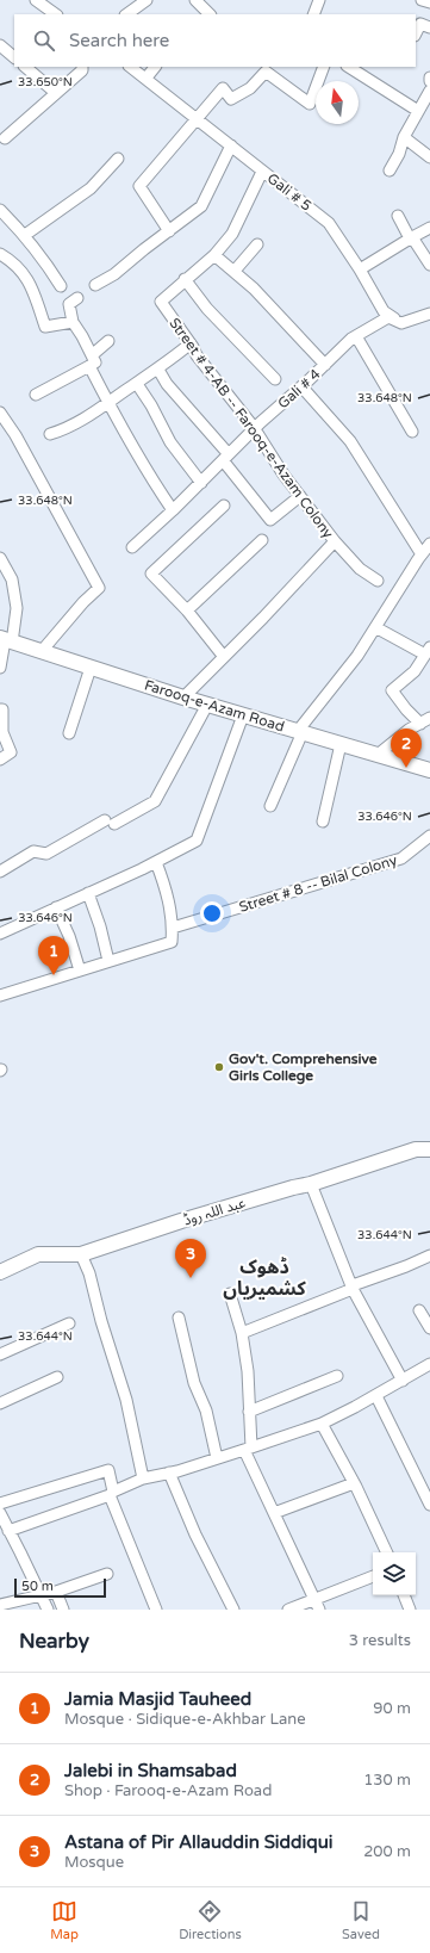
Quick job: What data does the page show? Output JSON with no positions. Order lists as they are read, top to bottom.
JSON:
{
  "streets": {
    "street": [
      "Gali # 5",
      "Gali # 4",
      "Street # 4-AB -- Farooq-e-Azam Colony",
      "Farooq-e-Azam Road",
      "Street # 8 -- Bilal Colony",
      "عبد اللہ روڈ"
    ]
  },
  "crossings": [
    ["Gali # 5", "Gali # 4"],
    ["Gali # 4", "Street # 4-AB -- Farooq-e-Azam Colony"],
    ["Street # 4-AB -- Farooq-e-Azam Colony", "Farooq-e-Azam Road"]
  ],
  "districts": ["ڈھوک کشمیریاں"],
  "places": ["Gov't. Comprehensive Girls College"],
  "scale_bar": "50 m",
  "north": "top",
  "page": {
    "search": "Search here",
    "pins": ["2", "1", "3"],
    "scale": "50 m",
    "heading": ["Nearby", "3 results"],
    "list": [
      {
        "mark": "1",
        "name": "Jamia Masjid Tauheed",
        "note": "Mosque · Sidique-e-Akhbar Lane",
        "value": "90 m"
      },
      {
        "mark": "2",
        "name": "Jalebi in Shamsabad",
        "note": "Shop · Farooq-e-Azam Road",
        "value": "130 m"
      },
      {
        "mark": "3",
        "name": "Astana of Pir Allauddin Siddiqui",
        "note": "Mosque",
        "value": "200 m"
      }
    ],
    "nav": ["Map", "Directions", "Saved"]
  },
  "coordinates": [
    "33.650°N",
    "33.648°N",
    "33.646°N",
    "33.644°N"
  ]
}
